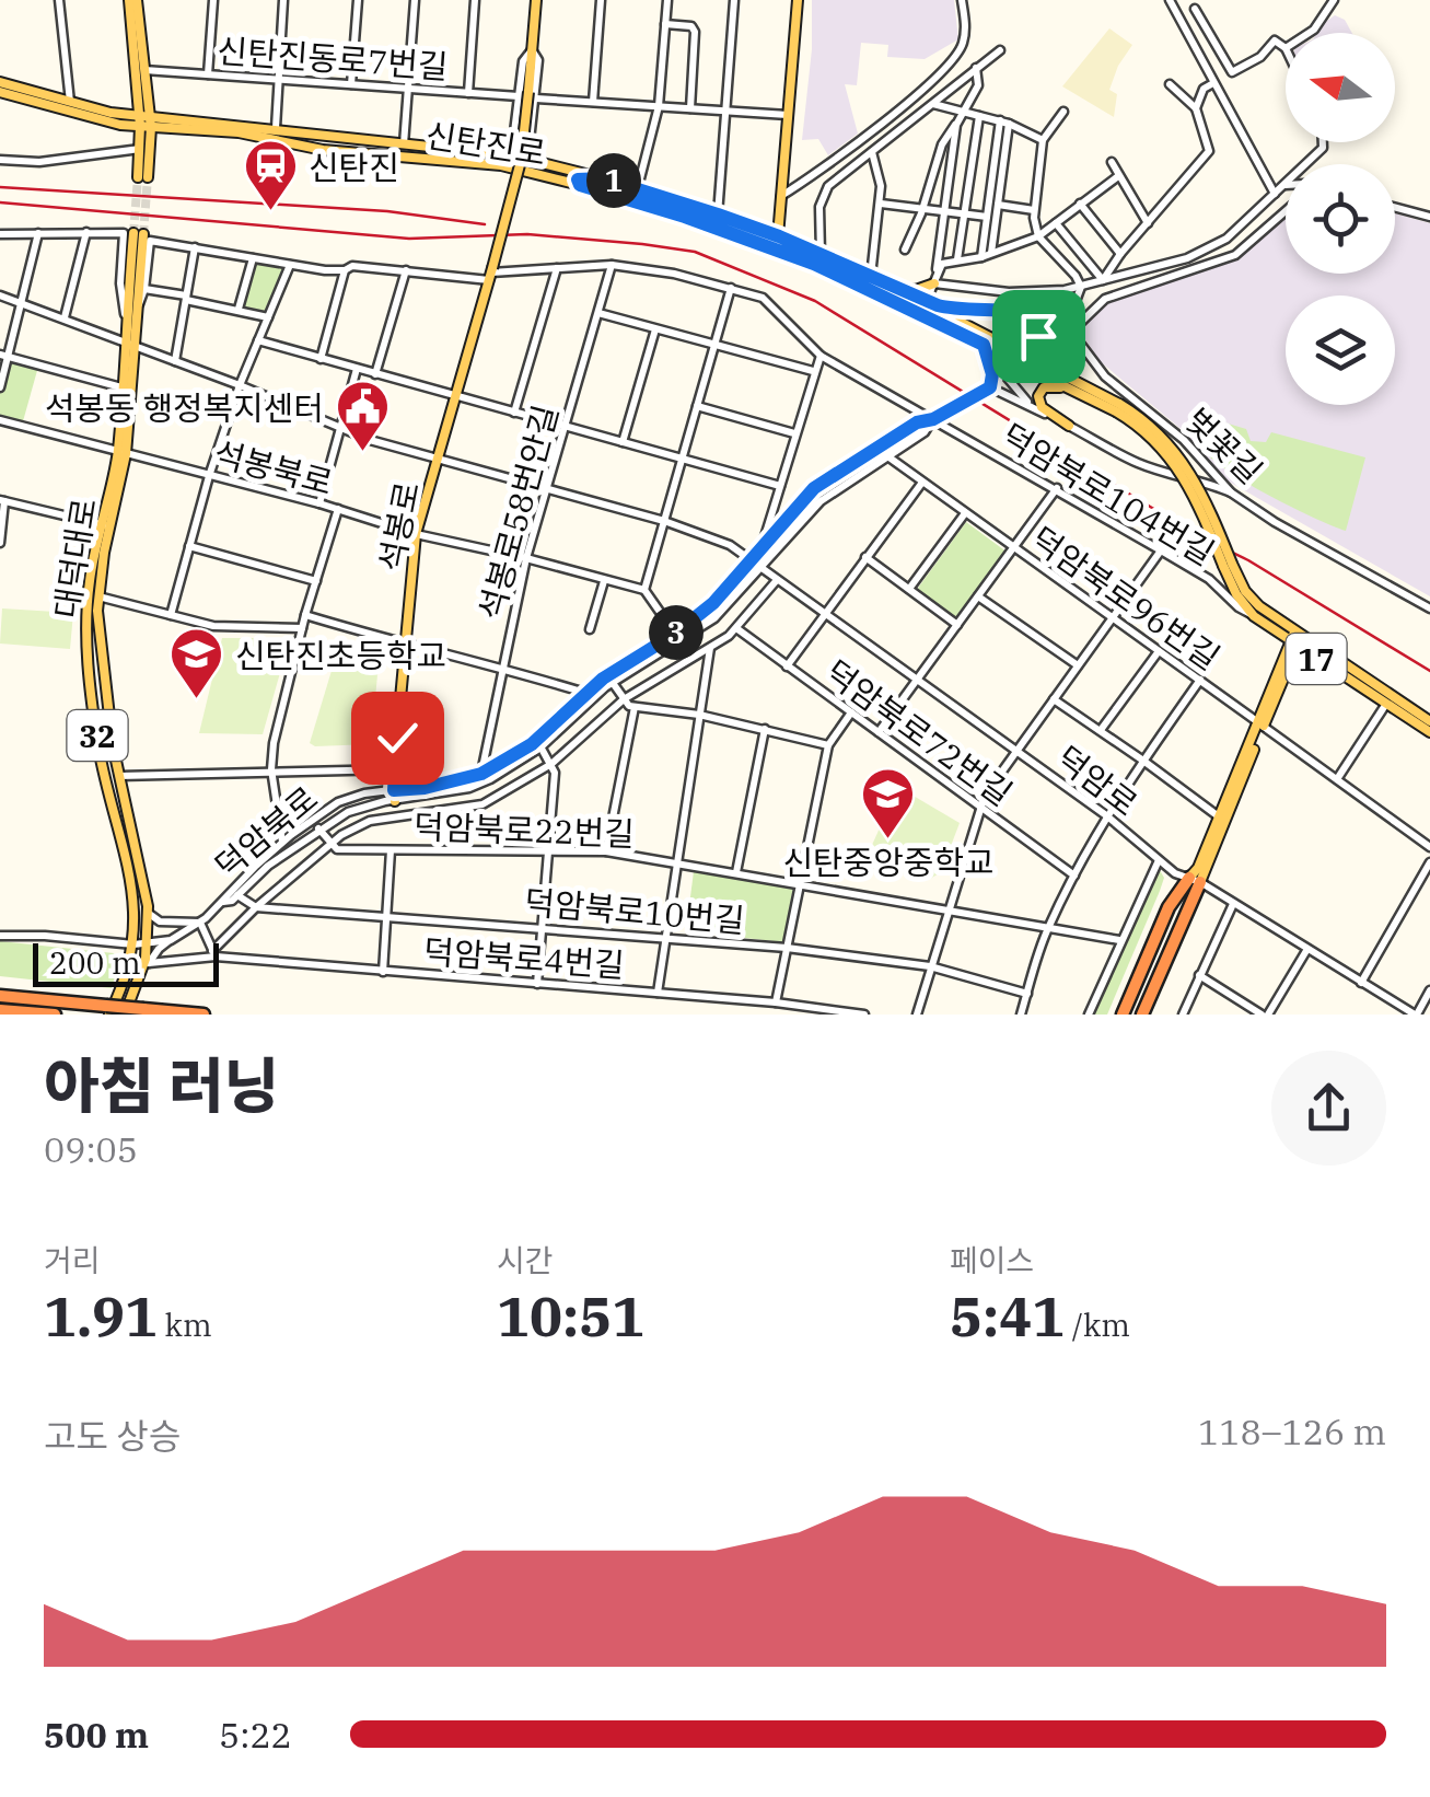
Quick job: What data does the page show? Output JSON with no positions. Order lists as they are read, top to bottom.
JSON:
{
  "streets": {
    "main road": [
      "신탄진로",
      "석봉로",
      "대덕대로",
      "17",
      "32"
    ],
    "street": [
      "신탄진동로7번길",
      "벚꽃길",
      "석봉북로",
      "덕암북로104번길",
      "석봉로58번안길",
      "덕암북로96번길",
      "덕암북로72번길",
      "덕암로",
      "덕암북로22번길",
      "덕암북로",
      "덕암북로10번길",
      "덕암북로4번길"
    ]
  },
  "crossings": [
    ["신탄진동로7번길", "석봉로"],
    ["신탄진로", "덕암북로104번길"],
    ["석봉북로", "석봉로58번안길"],
    ["석봉북로", "석봉로"],
    ["석봉북로", "대덕대로"],
    ["덕암북로104번길", "석봉로58번안길"],
    ["덕암북로104번길", "석봉로"],
    ["덕암북로104번길", "덕암북로"],
    ["석봉로58번안길", "덕암로"],
    ["석봉로58번안길", "덕암북로"],
    ["석봉로", "덕암로"],
    ["석봉로", "덕암북로"],
    ["대덕대로", "덕암로"],
    ["대덕대로", "덕암북로"],
    ["덕암북로96번길", "덕암북로"],
    ["덕암로", "덕암북로"],
    ["덕암북로", "덕암북로10번길"]
  ],
  "places": {
    "station": ["신탄진"],
    "public building": ["석봉동 행정복지센터"],
    "school or university": ["신탄진초등학교", "신탄중앙중학교"]
  },
  "scale_bar": "200 m",
  "north": "left",
  "page": {
    "pins": ["1", "3"],
    "scale": "200 m",
    "heading": ["아침 러닝", "09:05"],
    "stats": [
      ["거리", "1.91 km"],
      ["시간", "10:51"],
      ["페이스", "5:41 /km"]
    ],
    "chart": ["고도 상승", "118–126 m"],
    "list": [
      {
        "name": "500 m",
        "note": "5:22"
      }
    ]
  }
}
